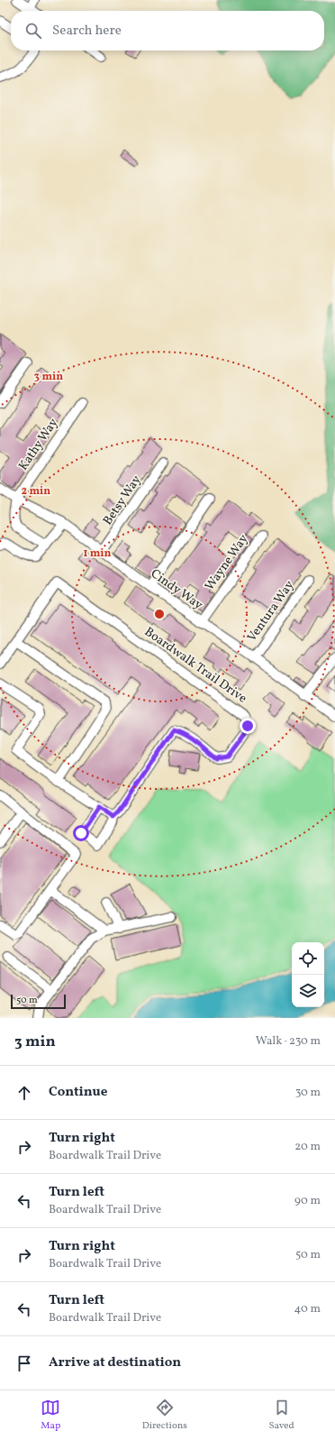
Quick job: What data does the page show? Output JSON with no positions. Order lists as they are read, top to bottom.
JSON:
{
  "streets": {
    "street": [
      "Kathy Way",
      "Betsy Way",
      "Wayne Way",
      "Cindy Way",
      "Ventura Way",
      "Boardwalk Trail Drive"
    ]
  },
  "crossings": [
    ["Kathy Way", "Cindy Way"],
    ["Betsy Way", "Cindy Way"],
    ["Wayne Way", "Cindy Way"],
    ["Cindy Way", "Ventura Way"]
  ],
  "scale_bar": "50 m",
  "page": {
    "search": "Search here",
    "scale": "50 m",
    "heading": ["3 min", "Walk · 230 m"],
    "list": [
      ["Continue", "30 m"],
      ["Turn right", "Boardwalk Trail Drive", "20 m"],
      ["Turn left", "Boardwalk Trail Drive", "90 m"],
      ["Turn right", "Boardwalk Trail Drive", "50 m"],
      ["Turn left", "Boardwalk Trail Drive", "40 m"],
      "Arrive at destination"
    ],
    "nav": ["Map", "Directions", "Saved"]
  },
  "rings": ["3 min", "2 min", "1 min"]
}
